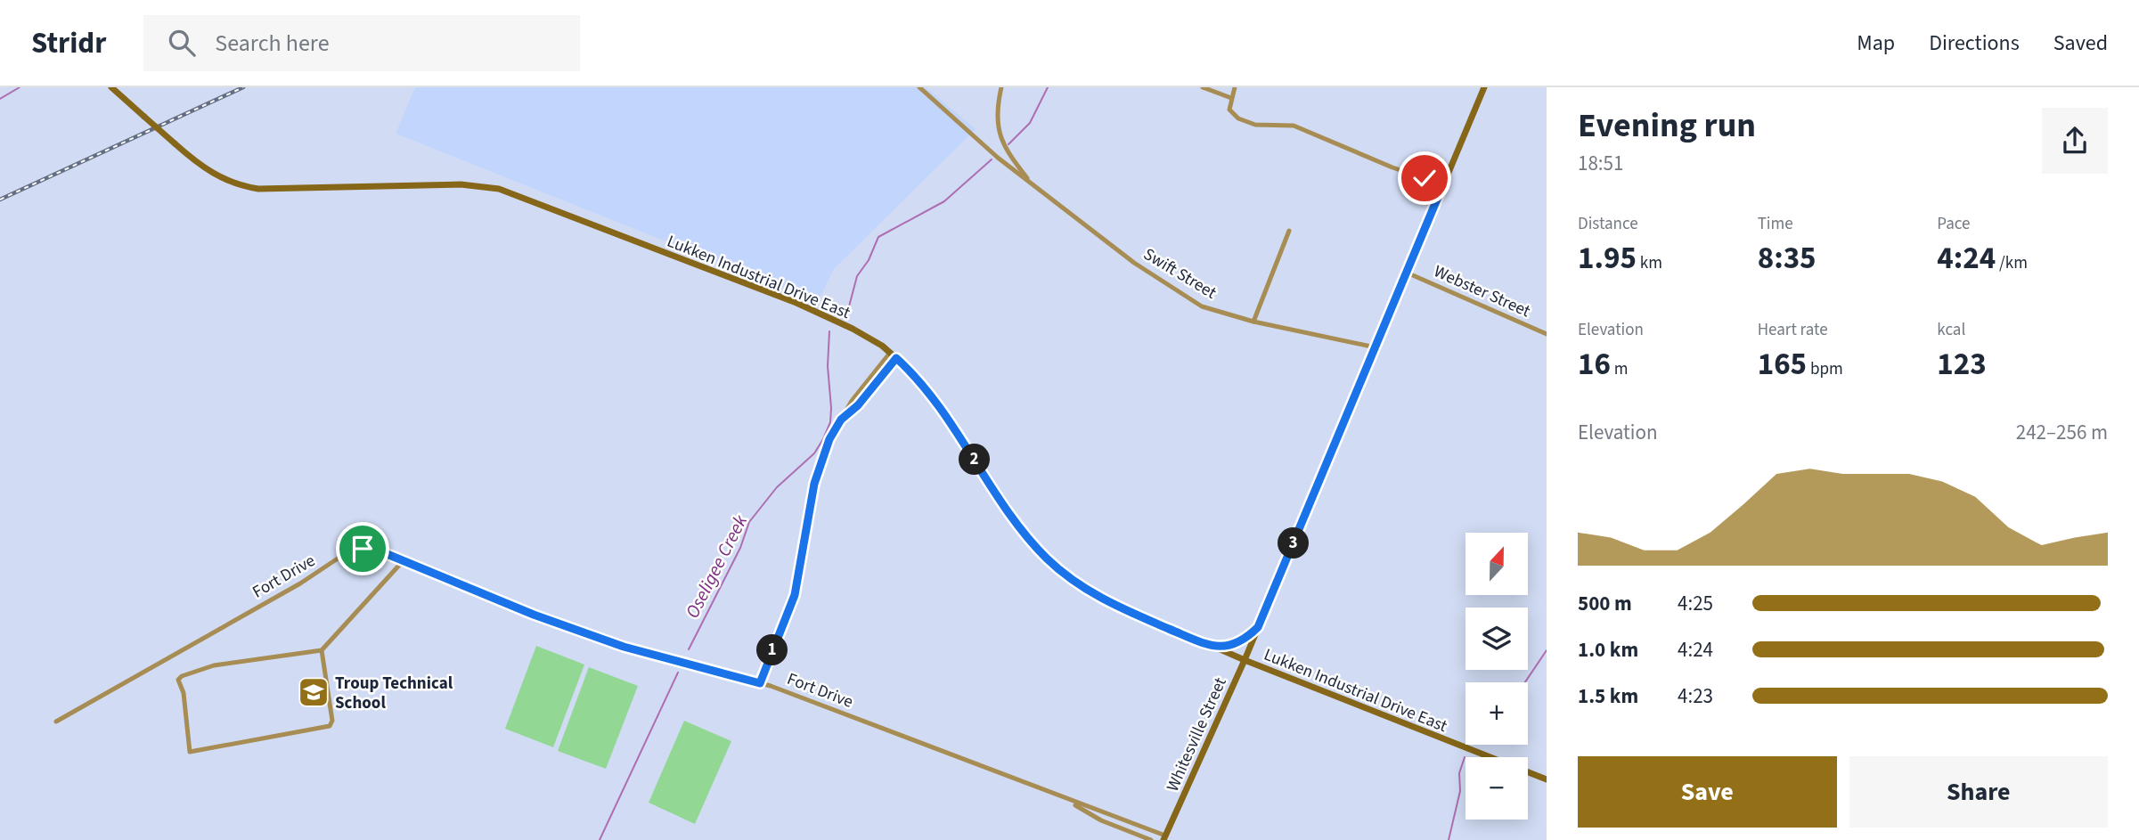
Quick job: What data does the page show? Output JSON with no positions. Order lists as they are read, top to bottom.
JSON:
{
  "streets": {
    "main road": ["Lukken Industrial Drive East", "Whitesville Street"],
    "street": ["Swift Street", "Webster Street", "Fort Drive"]
  },
  "crossings": [
    ["Swift Street", "Whitesville Street"],
    ["Lukken Industrial Drive East", "Whitesville Street"],
    ["Webster Street", "Whitesville Street"],
    ["Fort Drive", "Whitesville Street"]
  ],
  "water": ["Oseligee Creek"],
  "places": {
    "school or university": ["Troup Technical School"]
  },
  "north": "top",
  "page": {
    "header": "Stridr",
    "search": "Search here",
    "nav": ["Map", "Directions", "Saved"],
    "heading": ["Evening run", "18:51"],
    "stats": [
      ["Distance", "1.95 km"],
      ["Time", "8:35"],
      ["Pace", "4:24 /km"],
      ["Elevation", "16 m"],
      ["Heart rate", "165 bpm"],
      ["kcal", "123"]
    ],
    "chart": ["Elevation", "242–256 m"],
    "pins": ["2", "3", "1"],
    "map_buttons": ["+", "−"],
    "list": [
      {
        "name": "500 m",
        "note": "4:25"
      },
      {
        "name": "1.0 km",
        "note": "4:24"
      },
      {
        "name": "1.5 km",
        "note": "4:23"
      }
    ],
    "buttons": ["Save", "Share"]
  }
}
